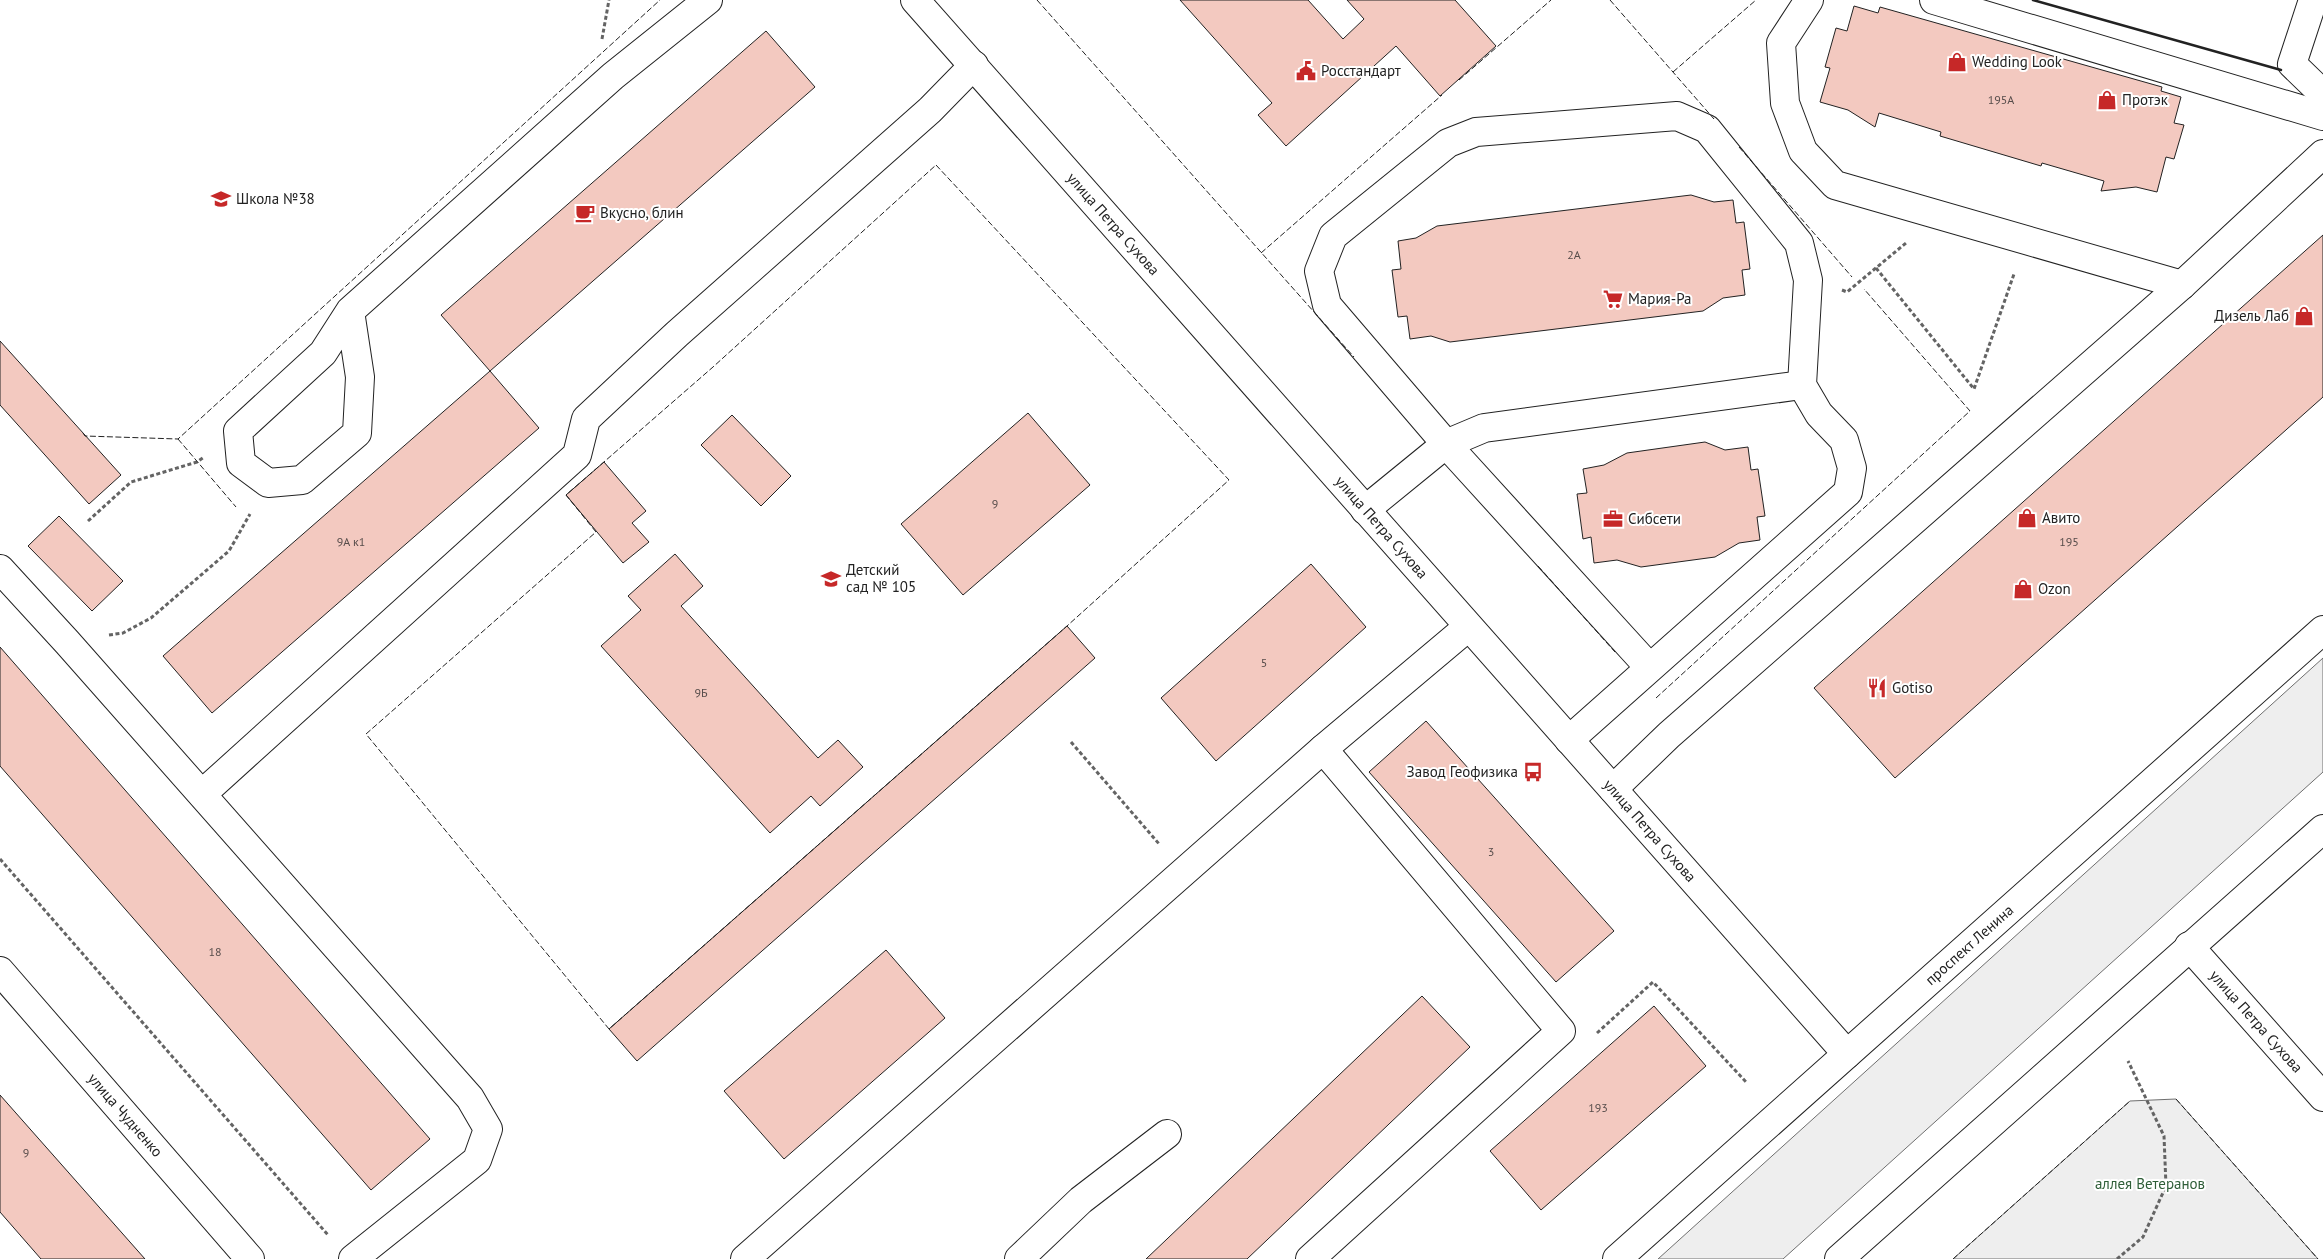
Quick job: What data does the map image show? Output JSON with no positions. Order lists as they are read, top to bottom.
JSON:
{
  "streets": {
    "street": ["улица Петра Сухова", "проспект Ленина", "улица Чудненко"]
  },
  "crossings": [
    ["улица Петра Сухова", "проспект Ленина"]
  ],
  "parks": ["аллея Ветеранов"],
  "places": {
    "shop": [
      "Wedding Look",
      "Протэк",
      "Дизель Лаб",
      "Авито",
      "Ozon"
    ],
    "public building": ["Росстандарт"],
    "school or university": ["Школа №38", "Детский сад № 105"],
    "cafe": ["Вкусно, блин"],
    "supermarket": ["Мария-Ра"],
    "office": ["Сибсети"],
    "restaurant": ["Gotiso"],
    "bus stop": ["Завод Геофизика"]
  },
  "house_numbers": [
    "195А",
    "2А",
    "9",
    "9А к1",
    "195",
    "5",
    "9Б",
    "3",
    "18",
    "193",
    "9"
  ]
}
